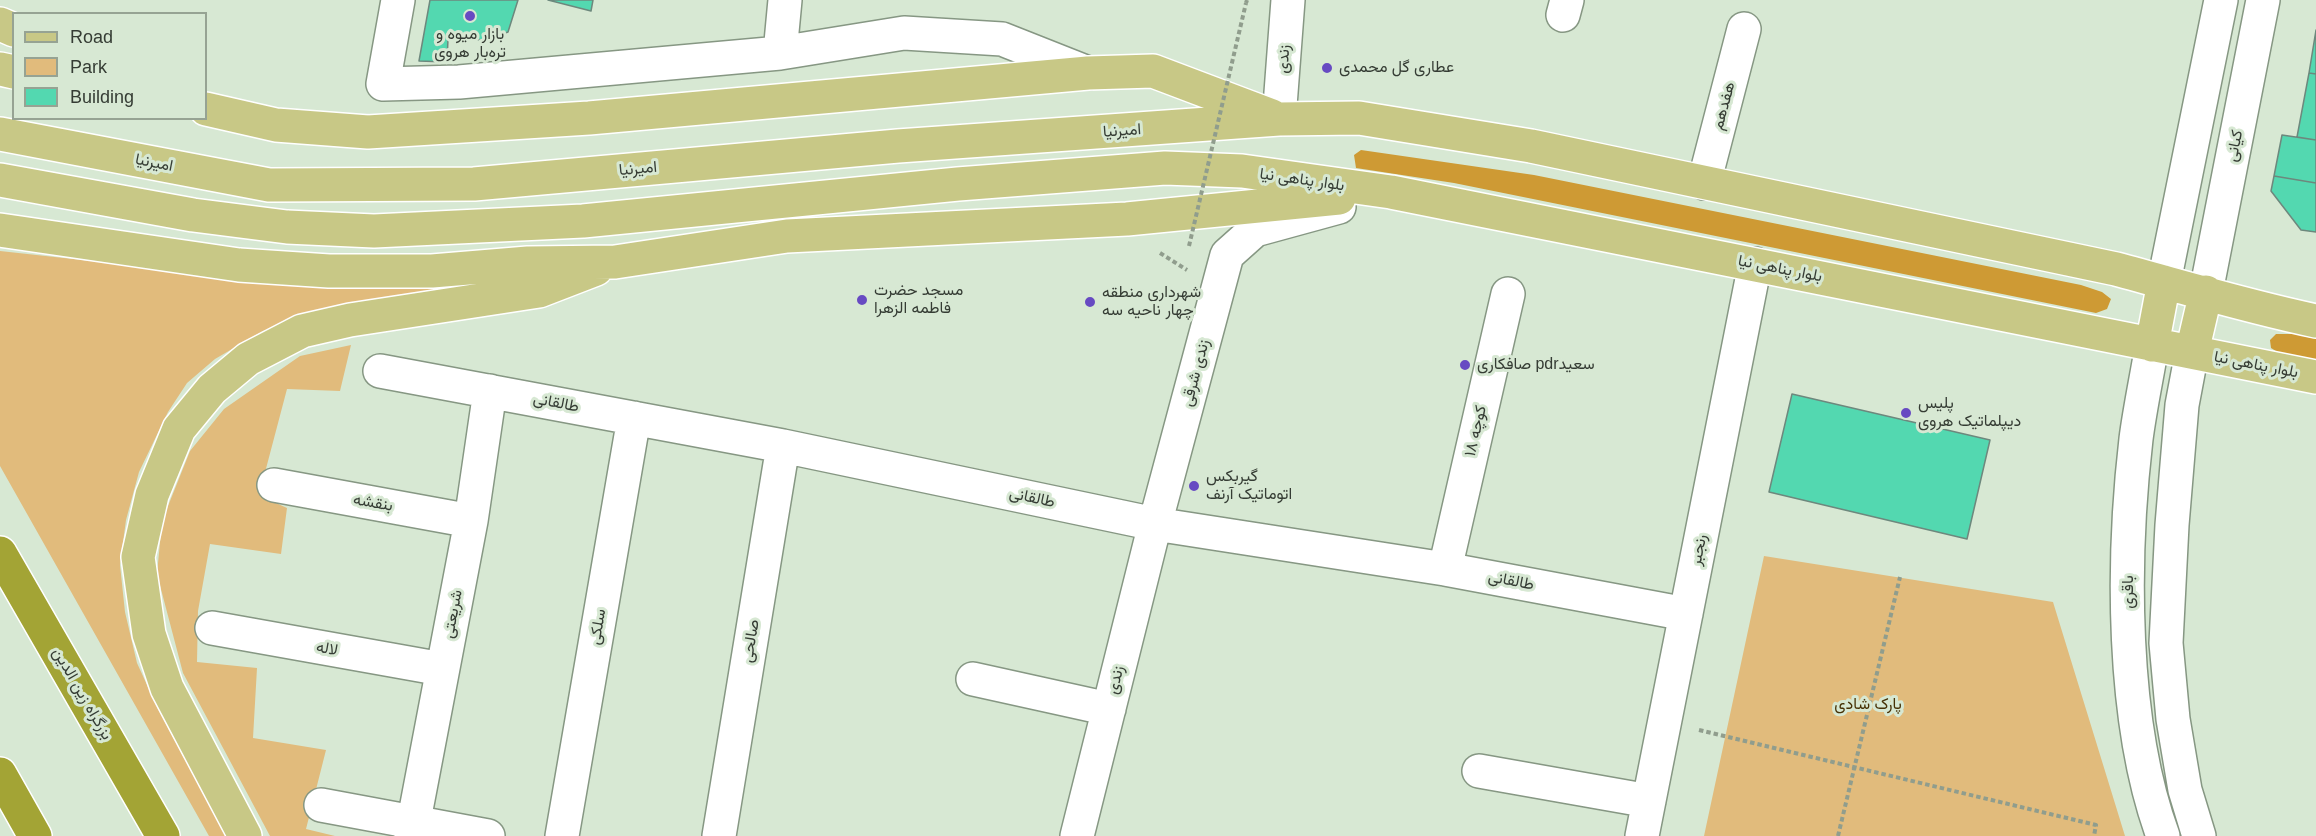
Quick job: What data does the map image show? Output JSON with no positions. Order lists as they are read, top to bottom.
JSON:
{
  "streets": {
    "highway": ["بزرگراه زین الدین"],
    "main road": ["امیرنیا", "بلوار پناهی نیا"],
    "street": [
      "زندی",
      "هفدهم",
      "کیانی",
      "زندی شرقی",
      "طالقانی",
      "کوچه ۱۸",
      "بنقشه",
      "رنجبر",
      "باقری",
      "شریعتی",
      "سلکی",
      "صالحی",
      "لاله"
    ]
  },
  "crossings": [
    ["زندی", "امیرنیا"],
    ["زندی", "زندی شرقی"],
    ["زندی", "طالقانی"],
    ["بلوار پناهی نیا", "زندی شرقی"],
    ["بلوار پناهی نیا", "رنجبر"],
    ["بلوار پناهی نیا", "باقری"],
    ["زندی شرقی", "طالقانی"],
    ["طالقانی", "کوچه ۱۸"],
    ["طالقانی", "رنجبر"],
    ["طالقانی", "شریعتی"],
    ["طالقانی", "سلکی"],
    ["طالقانی", "صالحی"],
    ["بنقشه", "شریعتی"],
    ["شریعتی", "لاله"]
  ],
  "parks": ["پارک شادی"],
  "places": [
    "بازار میوه و تره‌بار هروی",
    "عطاری گل محمدی",
    "مسجد حضرت فاطمه الزهرا",
    "شهرداری منطقه چهار ناحیه سه",
    "صافکاری pdrسعید",
    "پلیس دیپلماتیک هروی",
    "گیربکس اتوماتیک آرنف"
  ],
  "legend": ["Road", "Park", "Building"]
}
